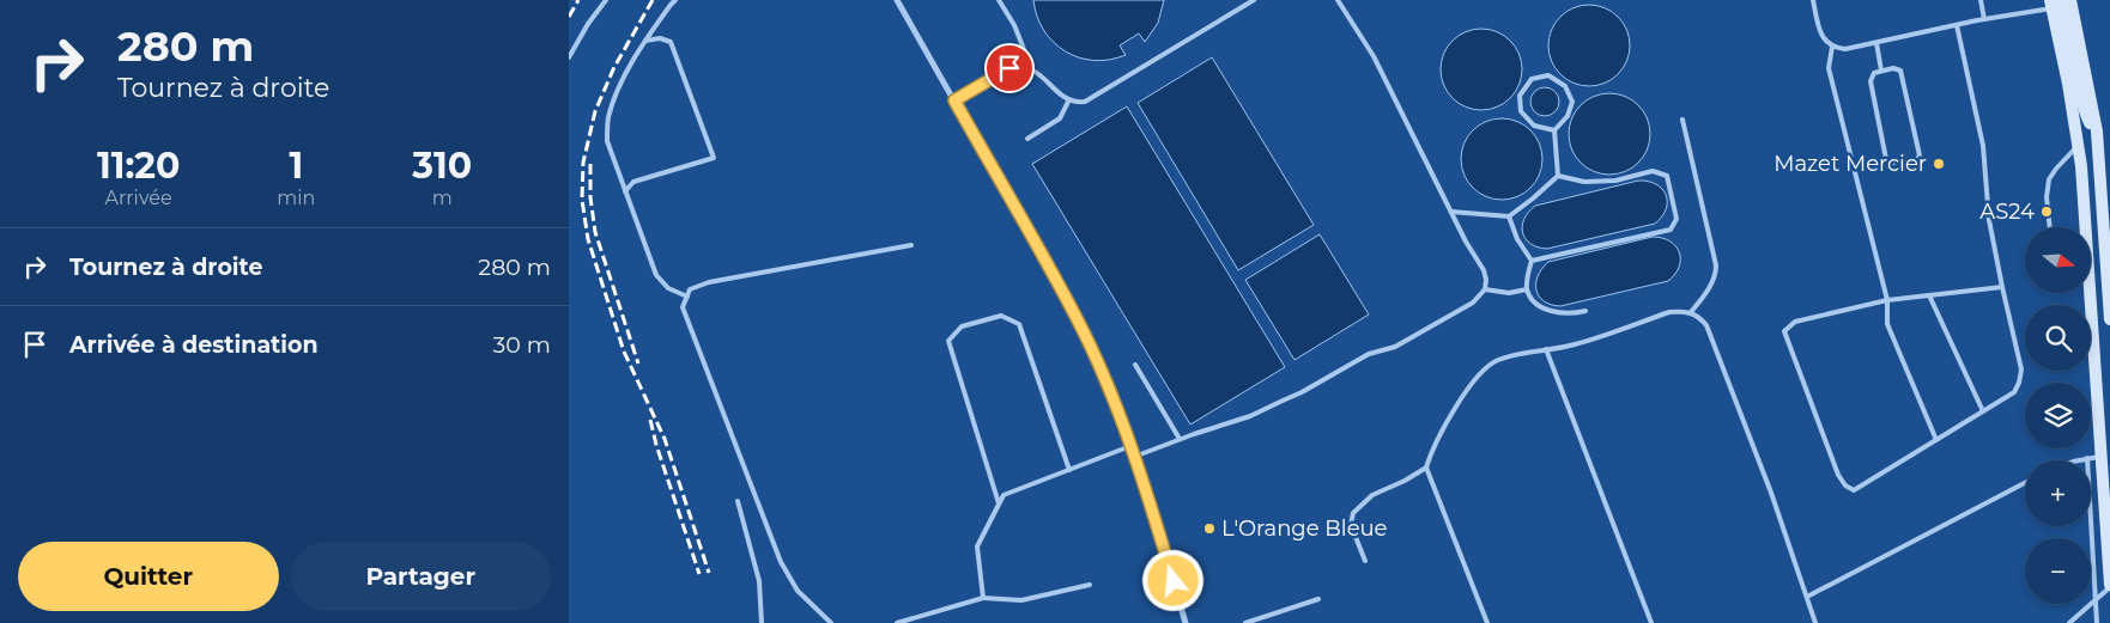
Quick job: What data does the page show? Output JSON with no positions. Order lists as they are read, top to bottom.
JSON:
{
  "places": ["Mazet Mercier", "AS24", "L'Orange Bleue"],
  "north": "right",
  "page": {
    "turn": ["280 m", "Tournez à droite"],
    "eta": [
      "11:20",
      "Arrivée",
      "1",
      "min",
      "310",
      "m"
    ],
    "list": [
      {
        "name": "Tournez à droite",
        "value": "280 m"
      },
      {
        "name": "Arrivée à destination",
        "value": "30 m"
      }
    ],
    "map_buttons": ["+", "−"],
    "buttons": ["Quitter", "Partager"]
  }
}
